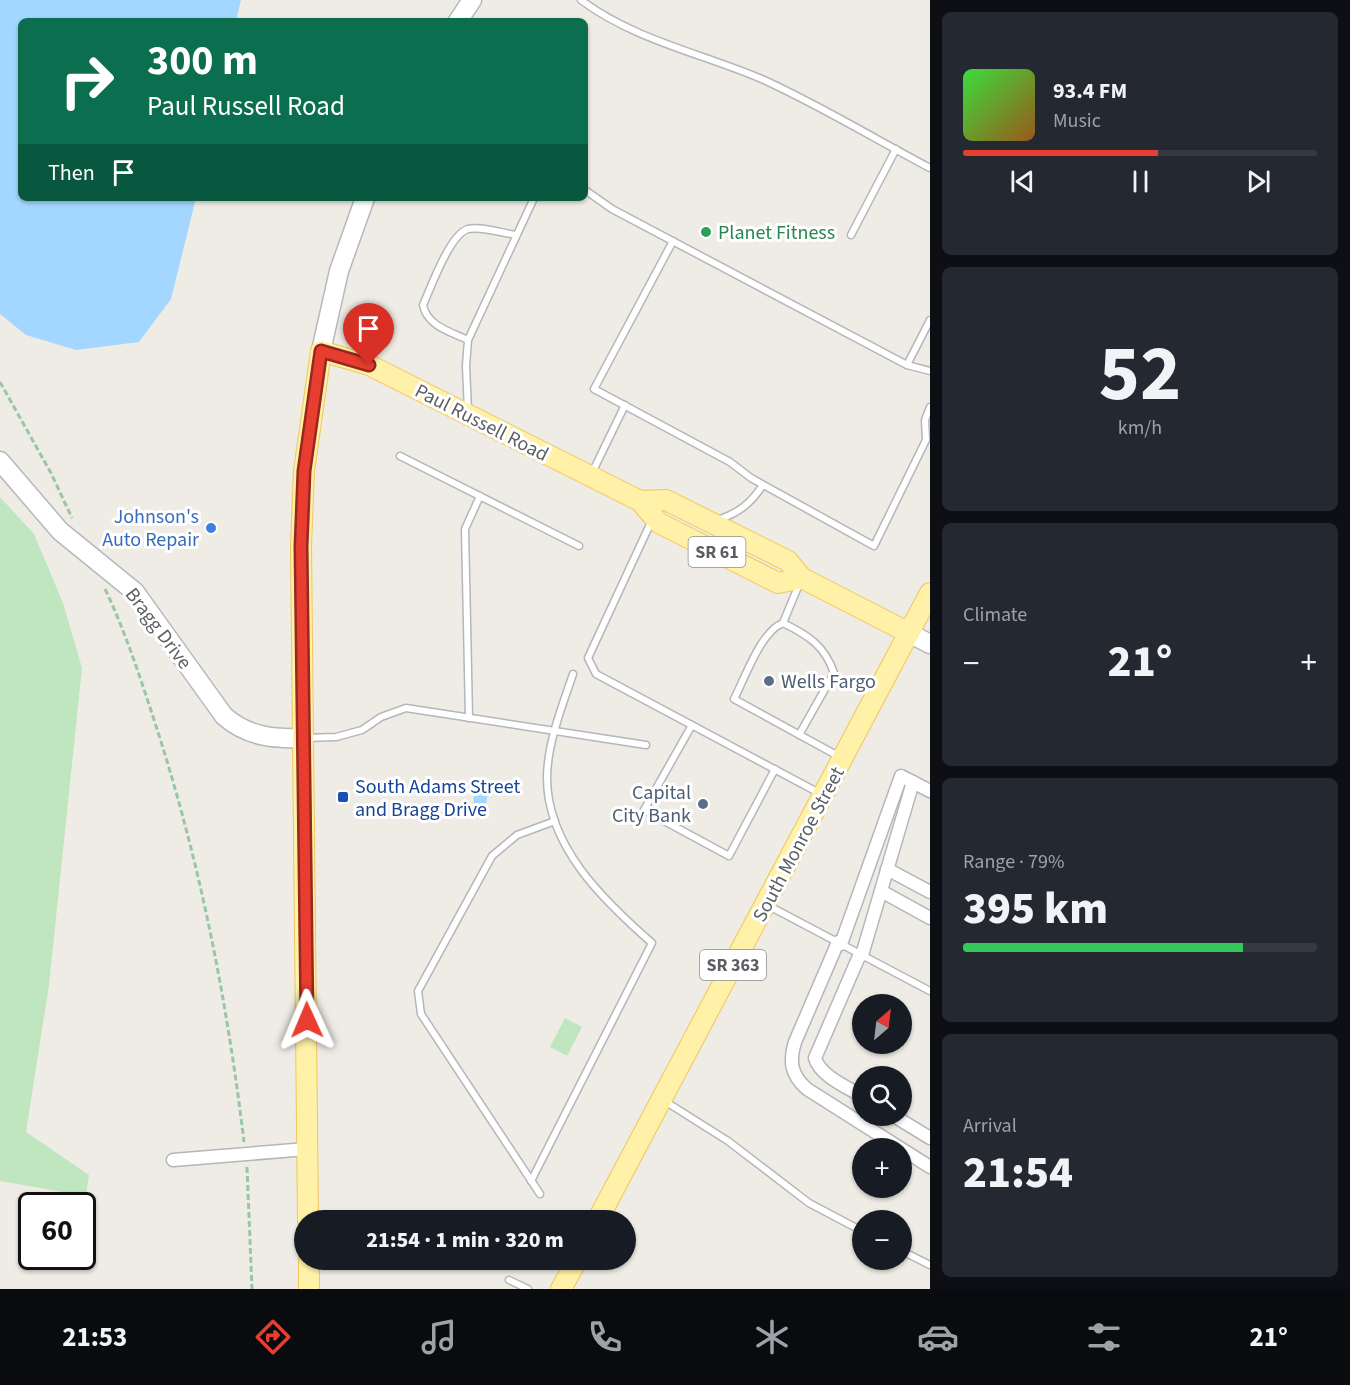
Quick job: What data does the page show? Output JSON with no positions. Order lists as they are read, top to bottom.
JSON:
{
  "streets": {
    "main road": [
      "Paul Russell Road",
      "SR 61",
      "South Monroe Street",
      "SR 363"
    ],
    "street": ["Bragg Drive"]
  },
  "crossings": [
    ["Paul Russell Road", "South Monroe Street"]
  ],
  "places": {
    "other": [
      "Planet Fitness",
      "Johnson's Auto Repair",
      "Wells Fargo",
      "Capital City Bank"
    ],
    "transit": ["South Adams Street and Bragg Drive"]
  },
  "north": "top right",
  "page": {
    "turn": ["300 m", "Paul Russell Road"],
    "song": ["93.4 FM", "Music"],
    "then": "Then",
    "tile": [
      ["52", "km/h"],
      "Climate",
      ["Range · 79%", "395 km"],
      ["Arrival", "21:54"]
    ],
    "heat": ["−", "21°", "+"],
    "map_buttons": ["+", "−"],
    "limit": "60",
    "trip": "21:54 · 1 min · 320 m",
    "tabs": ["21:53", "21°"]
  }
}
